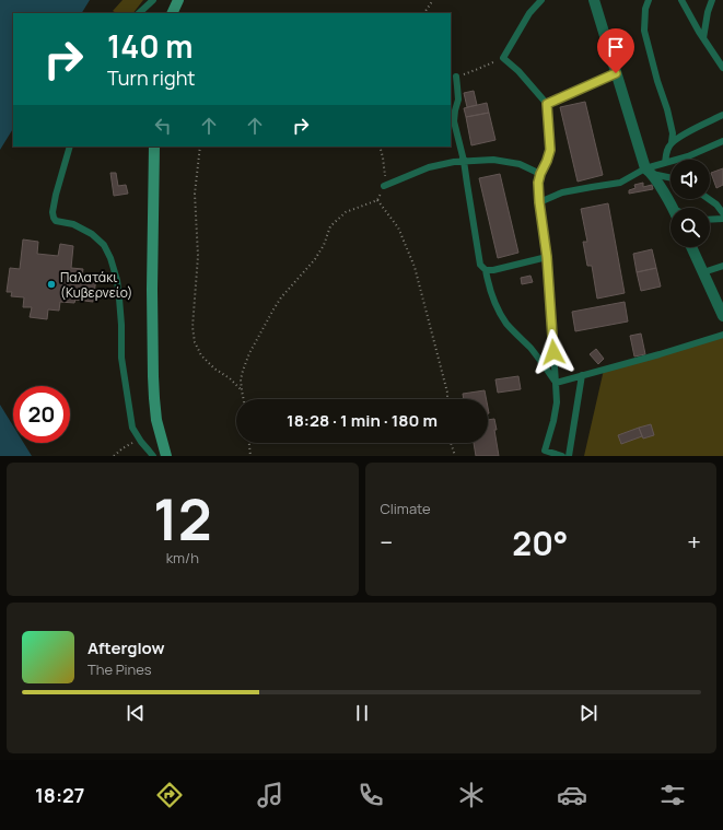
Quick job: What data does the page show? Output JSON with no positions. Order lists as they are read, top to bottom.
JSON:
{
  "places": ["Παλατάκι (Κυβερνείο)"],
  "page": {
    "turn": ["140 m", "Turn right"],
    "limit": "20",
    "trip": "18:28 · 1 min · 180 m",
    "tile": [
      ["12", "km/h"],
      "Climate"
    ],
    "heat": ["−", "20°", "+"],
    "song": ["Afterglow", "The Pines"],
    "tabs": "18:27"
  }
}
